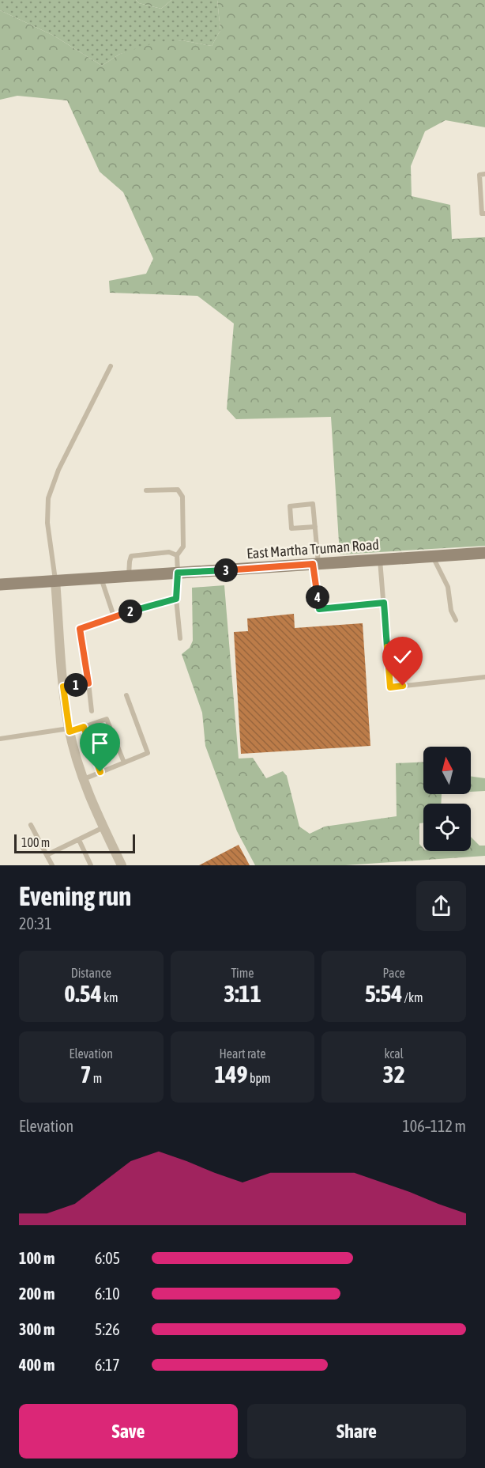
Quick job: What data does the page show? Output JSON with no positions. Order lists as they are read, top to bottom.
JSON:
{
  "streets": {
    "main road": ["East Martha Truman Road"]
  },
  "scale_bar": "100 m",
  "north": "top",
  "page": {
    "pins": [
      "3",
      "4",
      "2",
      "1"
    ],
    "scale": "100 m",
    "heading": ["Evening run", "20:31"],
    "stats": [
      ["Distance", "0.54 km"],
      ["Time", "3:11"],
      ["Pace", "5:54 /km"],
      ["Elevation", "7 m"],
      ["Heart rate", "149 bpm"],
      ["kcal", "32"]
    ],
    "chart": ["Elevation", "106–112 m"],
    "list": [
      {
        "name": "100 m",
        "note": "6:05"
      },
      {
        "name": "200 m",
        "note": "6:10"
      },
      {
        "name": "300 m",
        "note": "5:26"
      },
      {
        "name": "400 m",
        "note": "6:17"
      }
    ],
    "buttons": ["Save", "Share"]
  }
}
